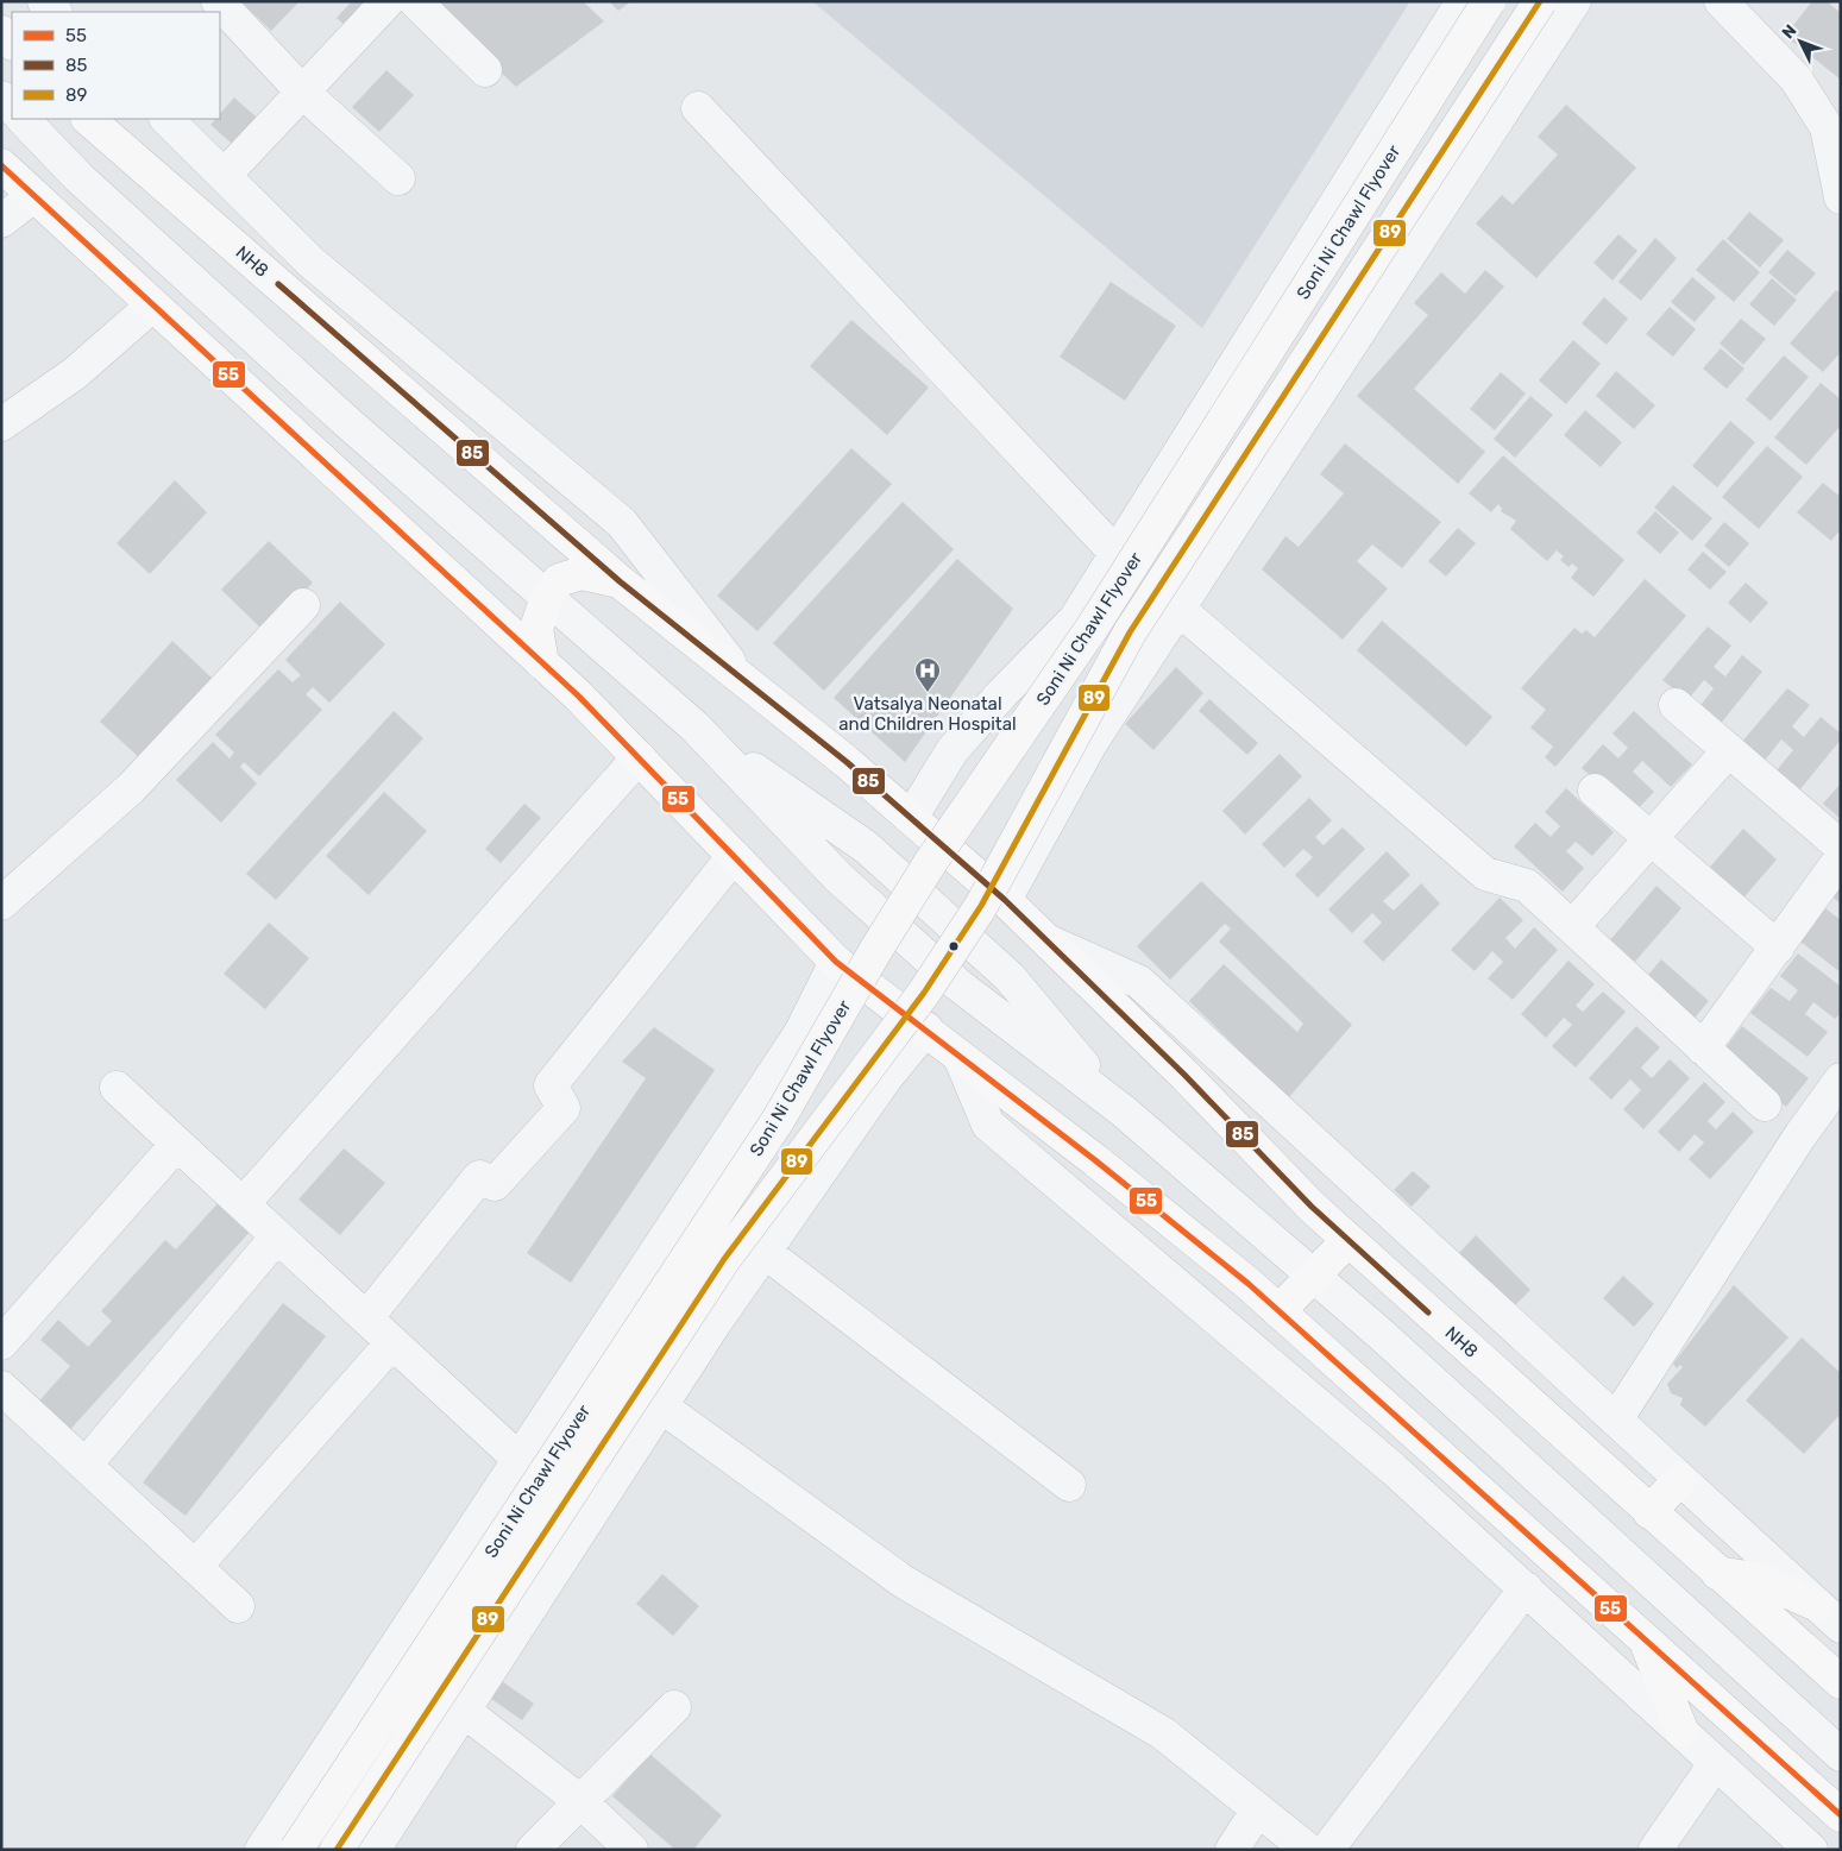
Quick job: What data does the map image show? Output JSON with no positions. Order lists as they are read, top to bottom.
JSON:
{
  "streets": {
    "main road": ["Soni Ni Chawl Flyover", "NH8"]
  },
  "places": {
    "hospital": ["Vatsalya Neonatal and Children Hospital"]
  },
  "lines": ["transit line 89", "transit line 55", "transit line 85"],
  "legend": ["55", "85", "89"],
  "north": "top left"
}
